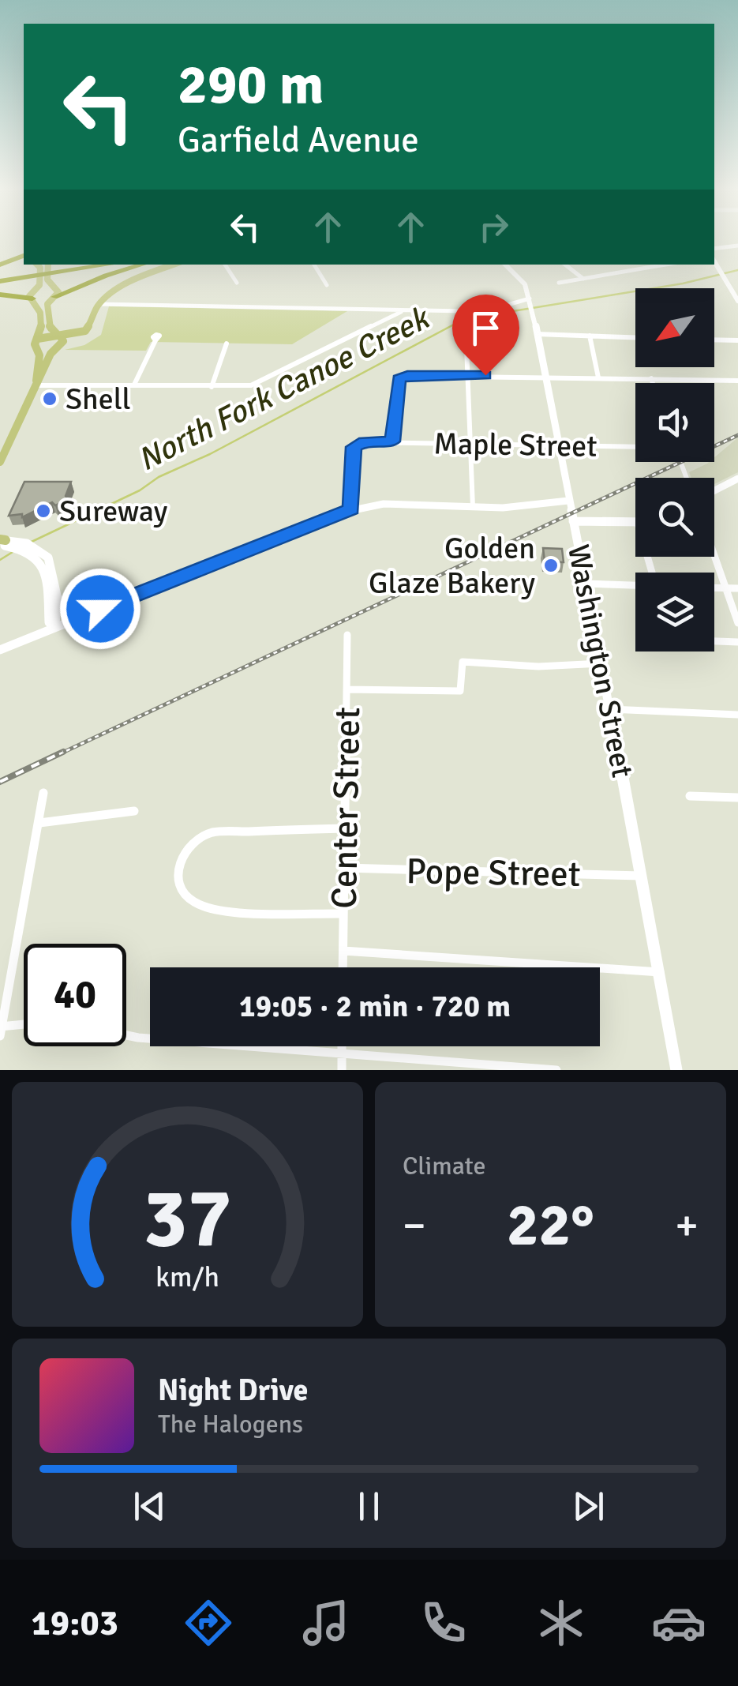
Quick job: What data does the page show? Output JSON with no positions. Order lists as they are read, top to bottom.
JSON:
{
  "streets": {
    "street": [
      "Maple Street",
      "Washington Street",
      "Center Street",
      "Pope Street"
    ]
  },
  "crossings": [
    ["Maple Street", "Washington Street"],
    ["Washington Street", "Pope Street"],
    ["Center Street", "Pope Street"]
  ],
  "water": ["North Fork Canoe Creek"],
  "places": ["Shell", "Sureway", "Golden Glaze Bakery"],
  "north": "bottom left",
  "page": {
    "turn": ["290 m", "Garfield Avenue"],
    "limit": "40",
    "trip": "19:05 · 2 min · 720 m",
    "tile": "Climate",
    "heat": ["−", "22°", "+"],
    "song": ["Night Drive", "The Halogens"],
    "tabs": "19:03",
    "gauge": ["37", "km/h"]
  }
}
